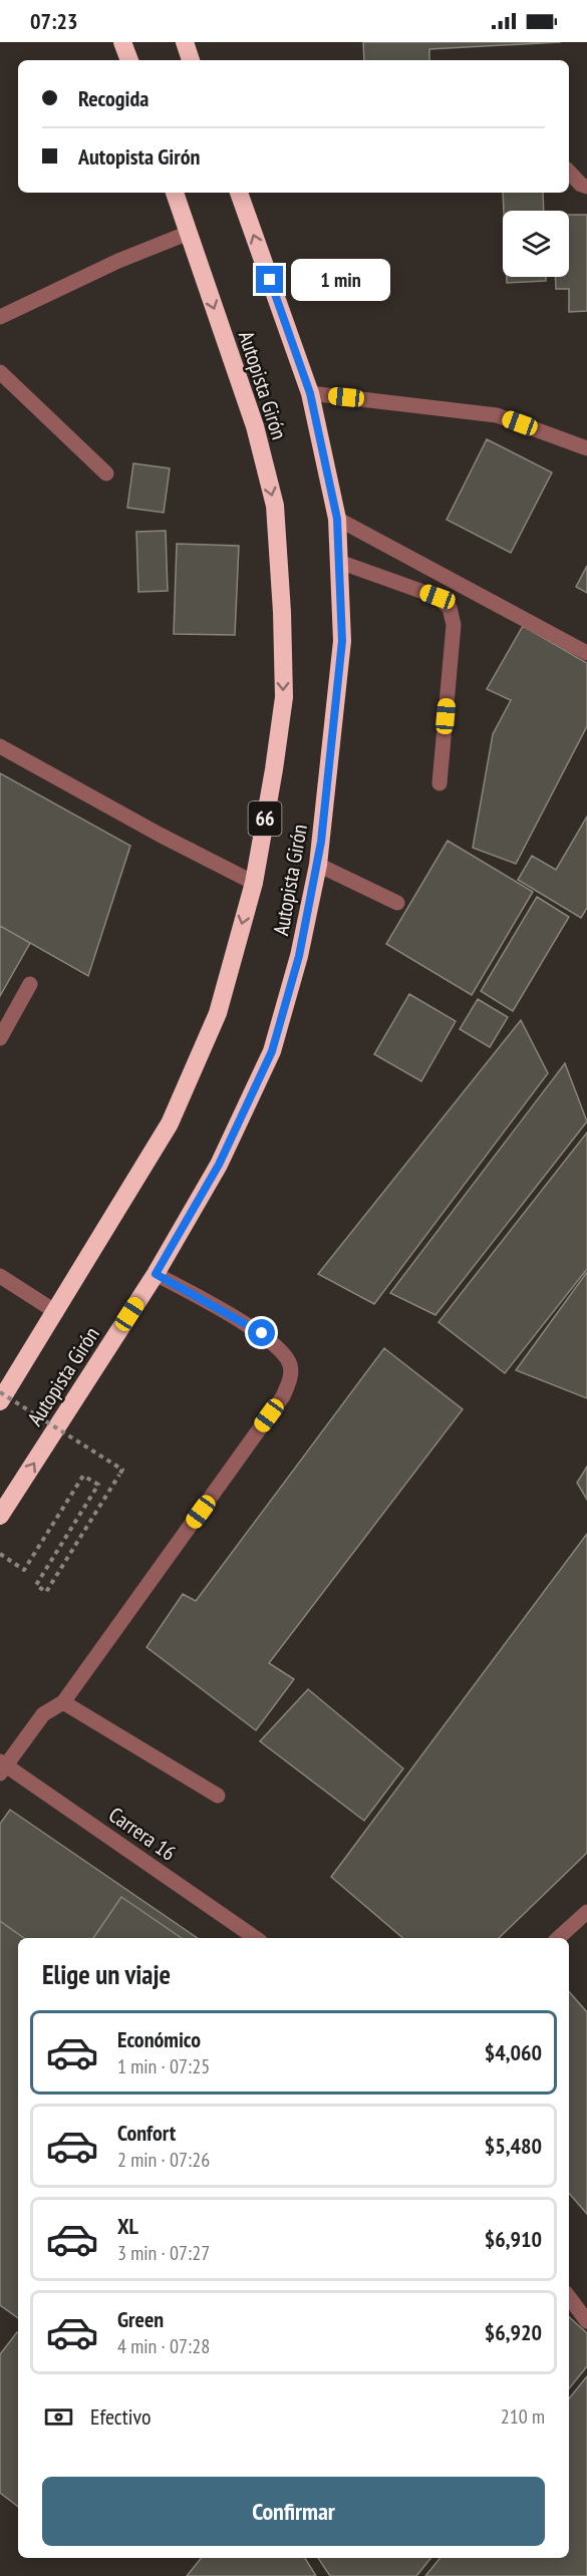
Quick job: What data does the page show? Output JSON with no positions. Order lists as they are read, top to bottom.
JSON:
{
  "streets": {
    "highway": ["Autopista Girón", "66"],
    "street": ["Carrera 16"]
  },
  "page": {
    "status": "07:23",
    "banner": ["Recogida", "Autopista Girón"],
    "bubble": "1 min",
    "heading": "Elige un viaje",
    "list": [
      {
        "name": "Económico",
        "note": "1 min · 07:25",
        "value": "$4,060"
      },
      {
        "name": "Confort",
        "note": "2 min · 07:26",
        "value": "$5,480"
      },
      {
        "name": "XL",
        "note": "3 min · 07:27",
        "value": "$6,910"
      },
      {
        "name": "Green",
        "note": "4 min · 07:28",
        "value": "$6,920"
      }
    ],
    "pay": ["Efectivo", "210 m"],
    "buttons": "Confirmar"
  }
}
